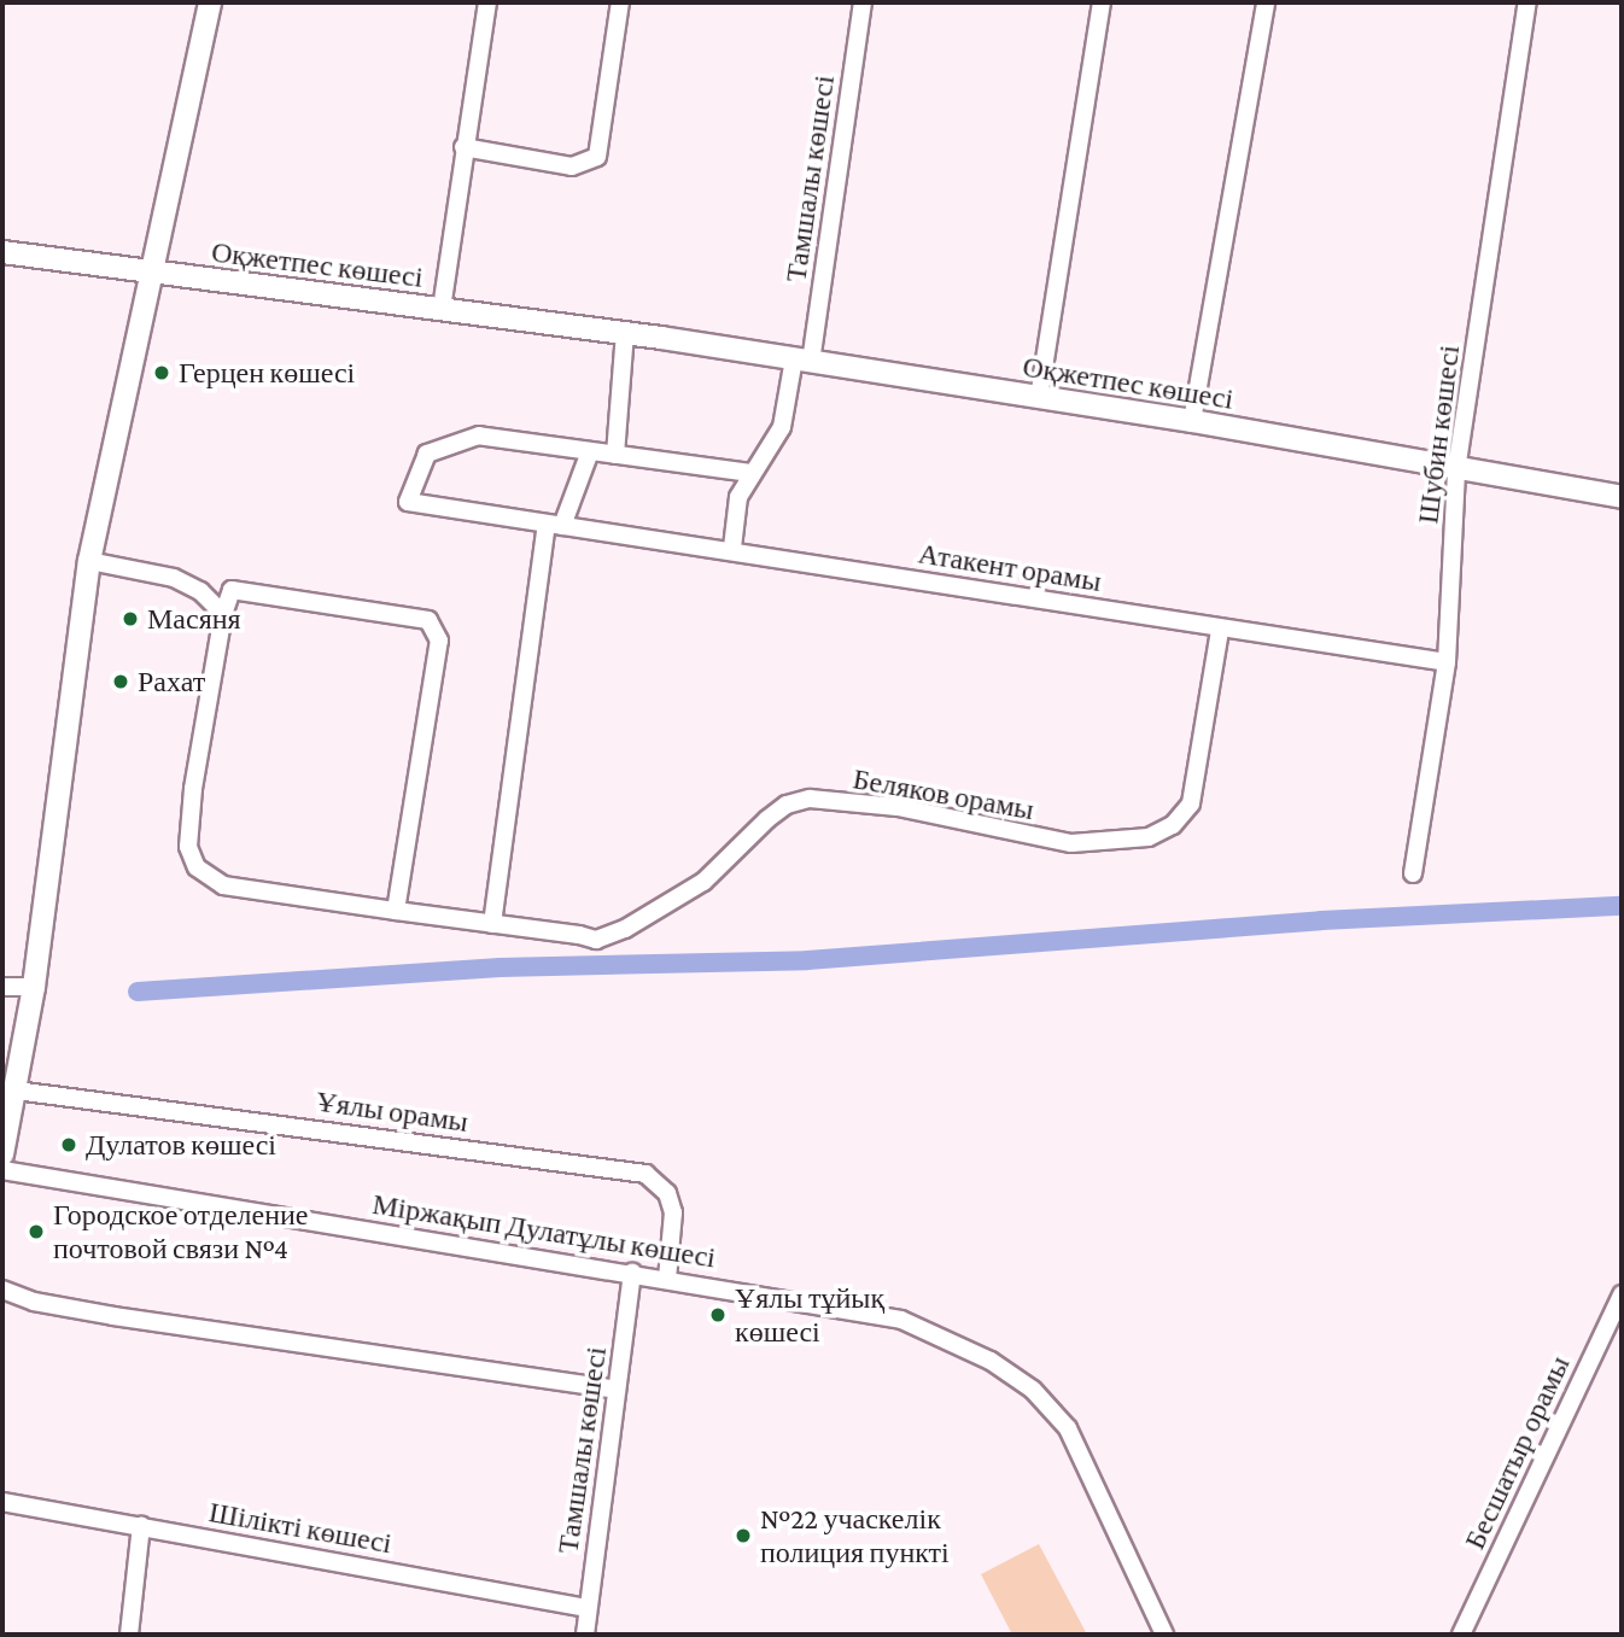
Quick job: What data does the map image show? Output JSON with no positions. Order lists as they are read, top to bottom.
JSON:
{
  "streets": {
    "street": [
      "Тамшалы көшесі",
      "Оқжетпес көшесі",
      "Шубин көшесі",
      "Атакент орамы",
      "Беляков орамы",
      "Ұялы орамы",
      "Міржақып Дулатұлы көшесі",
      "Бесшатыр орамы",
      "Шілікті көшесі"
    ]
  },
  "crossings": [
    ["Тамшалы көшесі", "Оқжетпес көшесі"],
    ["Тамшалы көшесі", "Атакент орамы"],
    ["Тамшалы көшесі", "Міржақып Дулатұлы көшесі"],
    ["Тамшалы көшесі", "Шілікті көшесі"],
    ["Оқжетпес көшесі", "Шубин көшесі"],
    ["Шубин көшесі", "Атакент орамы"],
    ["Атакент орамы", "Беляков орамы"],
    ["Ұялы орамы", "Міржақып Дулатұлы көшесі"]
  ],
  "places": [
    "Герцен көшесі",
    "Масяня",
    "Рахат",
    "Дулатов көшесі",
    "Городское отделение почтовой связи №4",
    "Ұялы тұйық көшесі",
    "№22 учаскелік полиция пункті"
  ]
}
